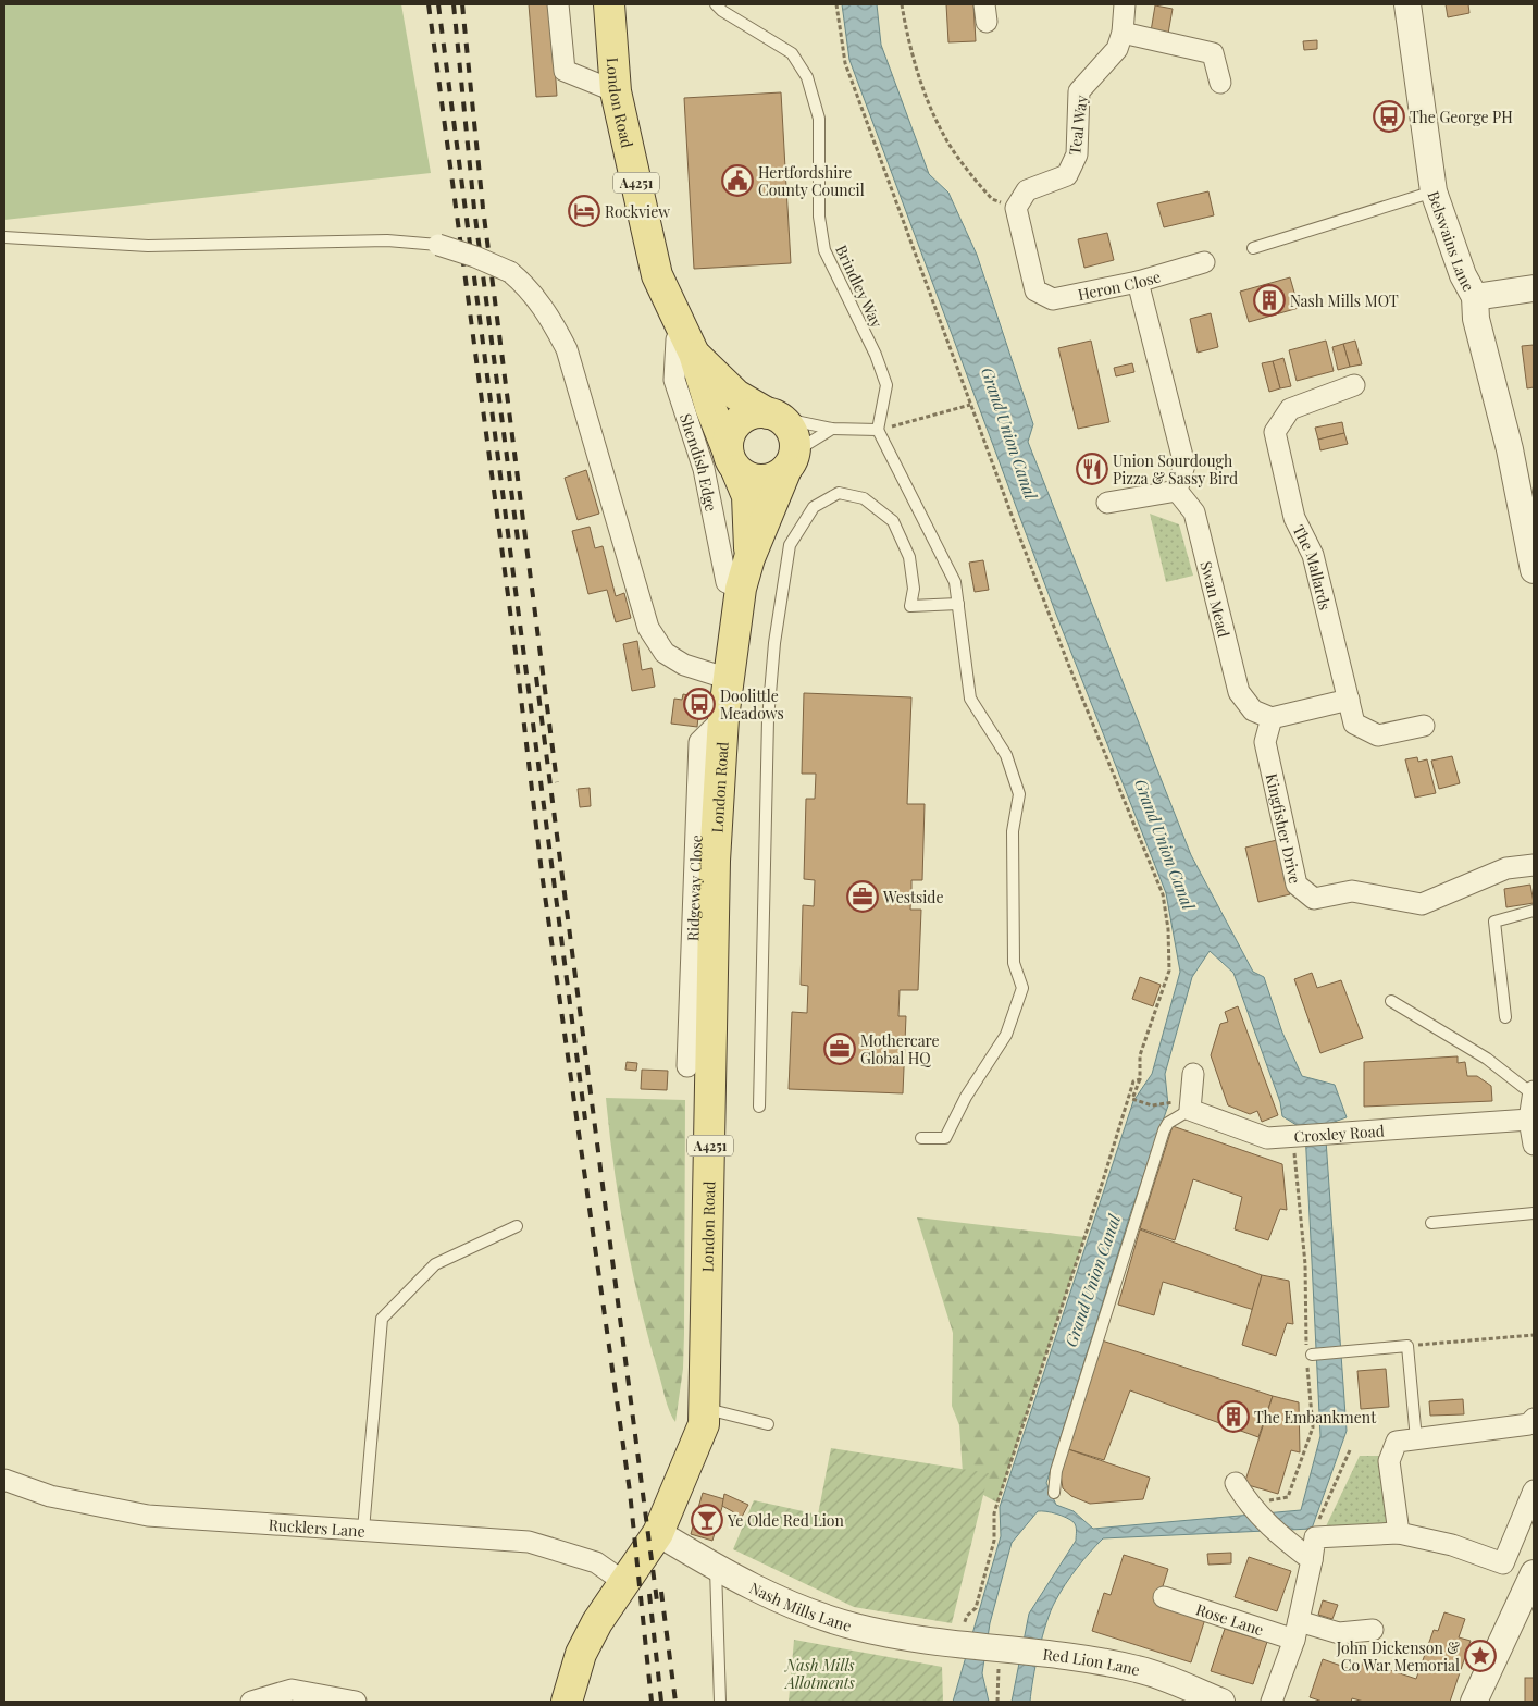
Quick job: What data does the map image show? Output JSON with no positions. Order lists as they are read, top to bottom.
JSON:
{
  "streets": {
    "main road": ["London Road", "A4251"],
    "street": [
      "Teal Way",
      "Belswains Lane",
      "Heron Close",
      "Shendish Edge",
      "The Mallards",
      "Swan Mead",
      "Kingfisher Drive",
      "Ridgeway Close",
      "Croxley Road",
      "Rucklers Lane",
      "Nash Mills Lane",
      "Rose Lane",
      "Red Lion Lane"
    ],
    "lane": ["Brindley Way"]
  },
  "crossings": [
    ["London Road", "A4251"],
    ["London Road", "Shendish Edge"],
    ["London Road", "Ridgeway Close"],
    ["London Road", "Rucklers Lane"],
    ["London Road", "Nash Mills Lane"],
    ["Teal Way", "Heron Close"],
    ["Swan Mead", "Kingfisher Drive"],
    ["Nash Mills Lane", "Red Lion Lane"]
  ],
  "water": ["Grand Union Canal"],
  "parks": ["Nash Mills Allotments"],
  "places": {
    "bus stop": ["The George PH", "Doolittle Meadows"],
    "public building": ["Hertfordshire County Council"],
    "hotel": ["Rockview"],
    "building": ["Nash Mills MOT", "The Embankment"],
    "restaurant": ["Union Sourdough Pizza & Sassy Bird"],
    "office": ["Westside", "Mothercare Global HQ"],
    "bar": ["Ye Olde Red Lion"],
    "place": ["John Dickenson & Co War Memorial"]
  }
}
